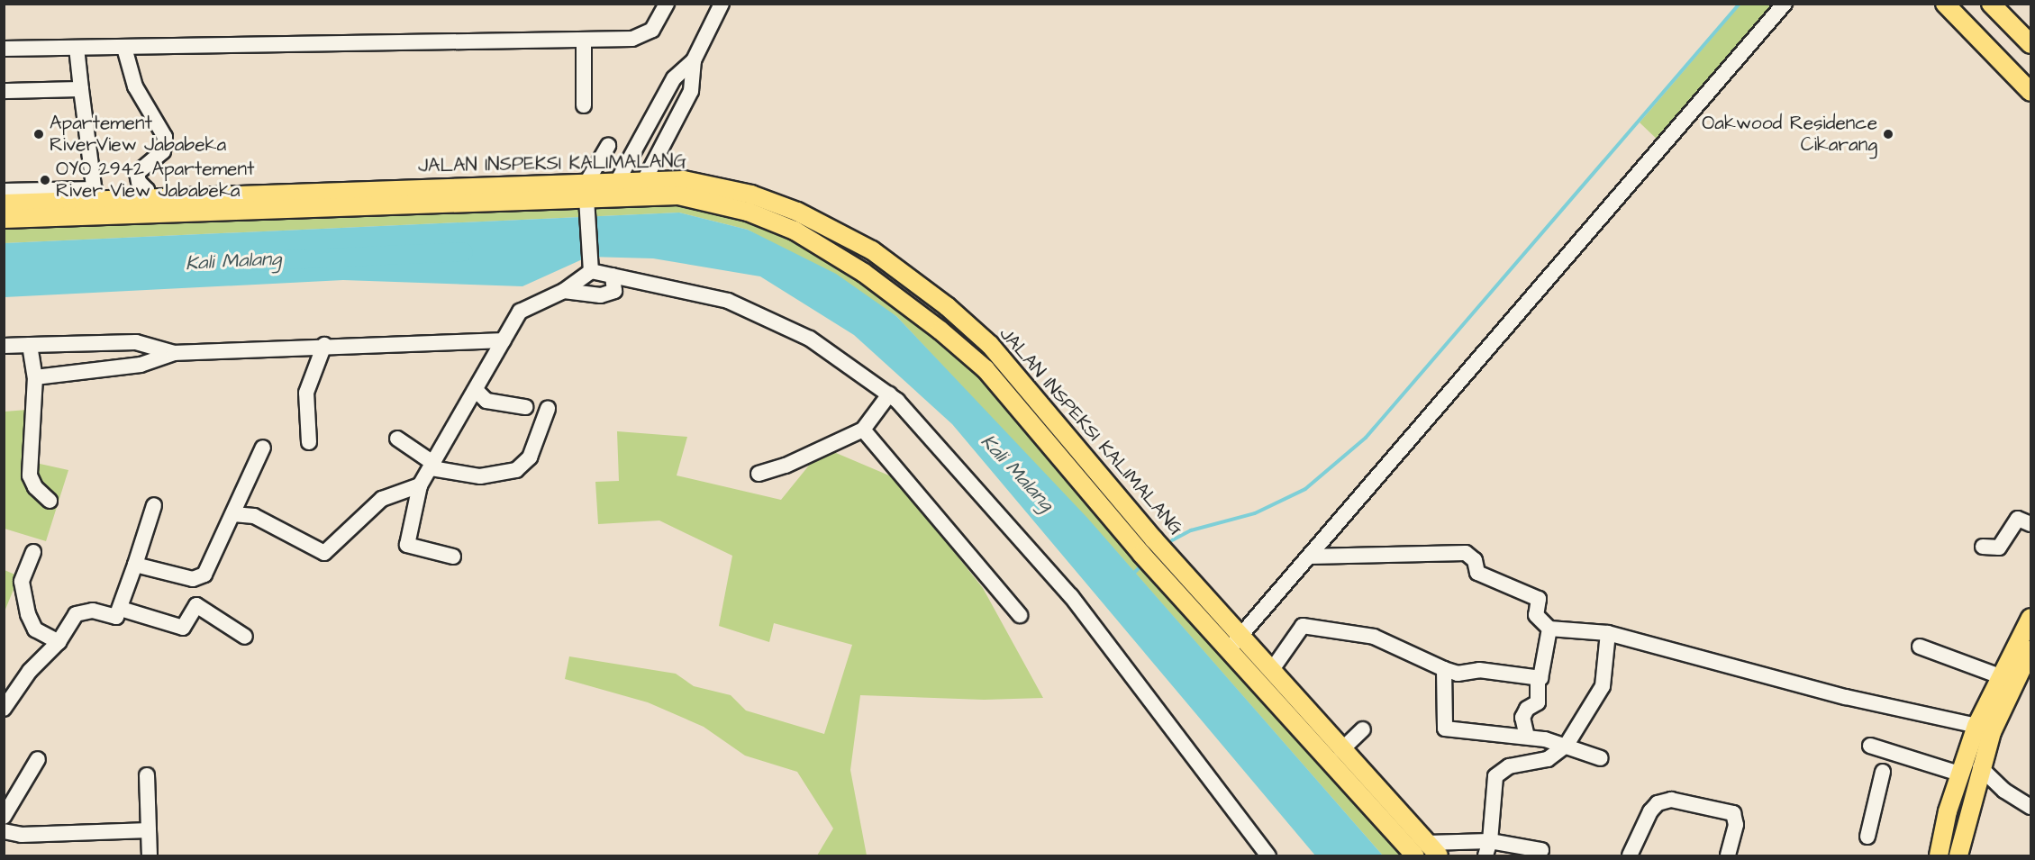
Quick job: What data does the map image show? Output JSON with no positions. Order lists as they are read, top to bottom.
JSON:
{
  "streets": {
    "main road": ["JALAN INSPEKSI KALIMALANG"]
  },
  "water": ["Kali Malang"],
  "places": ["Apartement RiverView Jababeka", "Oakwood Residence Cikarang", "OYO 2942 Apartement River View Jababeka"]
}
